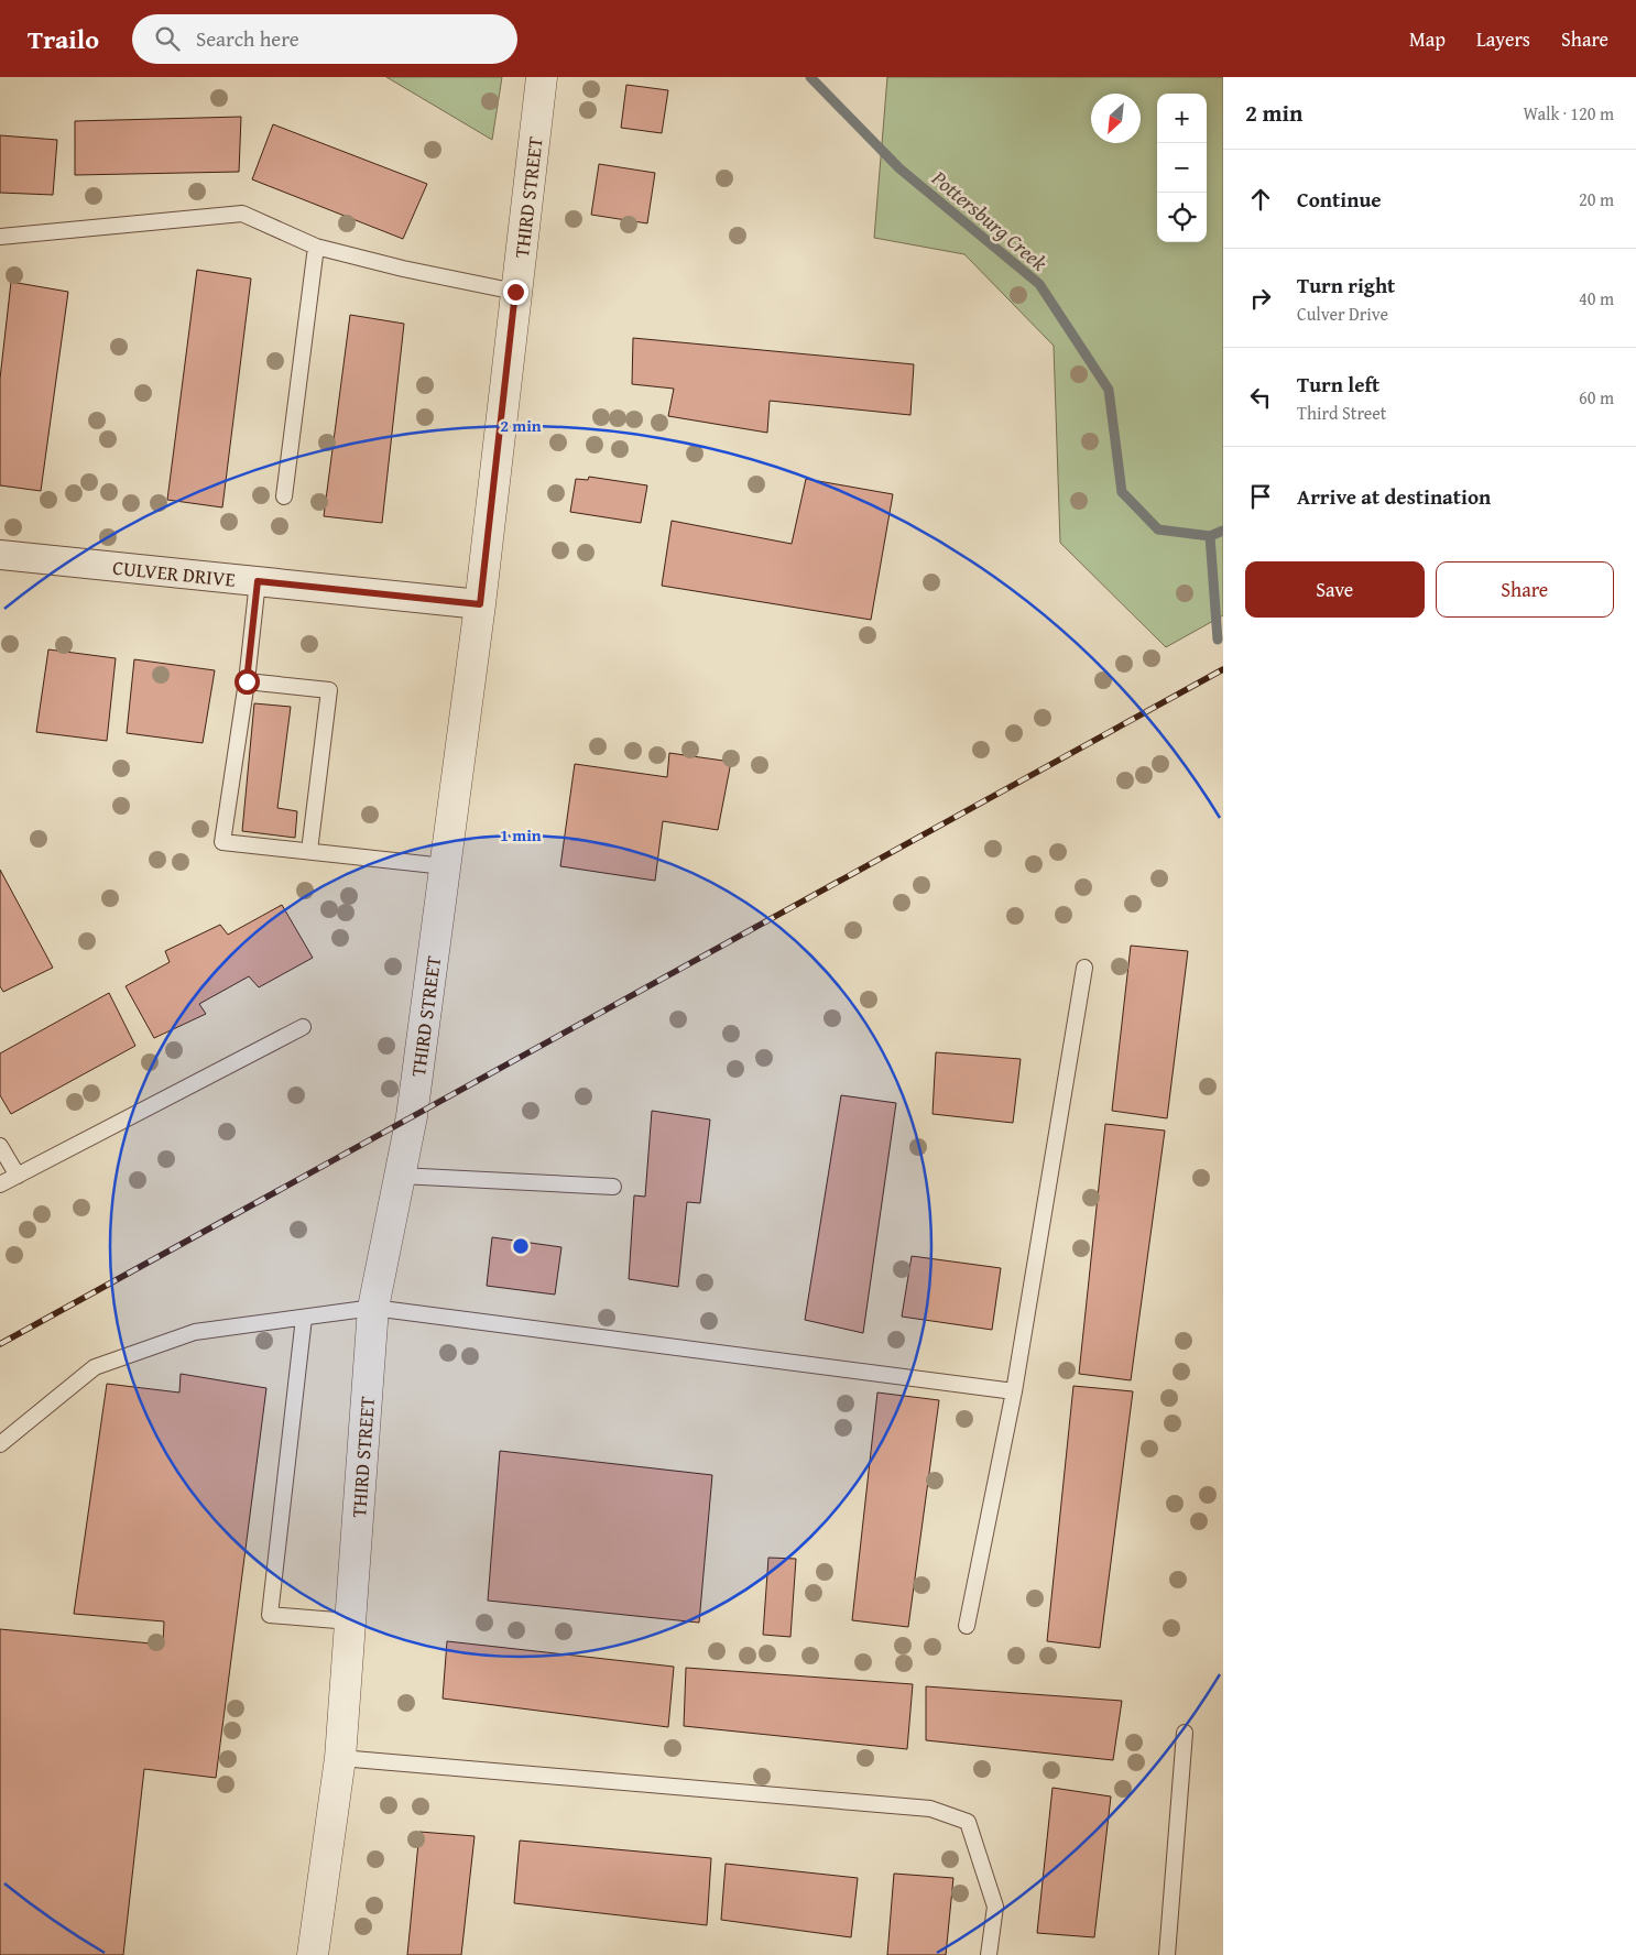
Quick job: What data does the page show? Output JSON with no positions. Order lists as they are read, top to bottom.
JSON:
{
  "streets": {
    "street": ["THIRD STREET", "CULVER DRIVE"]
  },
  "crossings": [
    ["THIRD STREET", "CULVER DRIVE"]
  ],
  "water": ["Pottersburg Creek"],
  "north": "bottom left",
  "page": {
    "header": "Trailo",
    "search": "Search here",
    "nav": ["Map", "Layers", "Share"],
    "heading": ["2 min", "Walk · 120 m"],
    "map_buttons": ["+", "−"],
    "list": [
      ["Continue", "20 m"],
      ["Turn right", "Culver Drive", "40 m"],
      ["Turn left", "Third Street", "60 m"],
      "Arrive at destination"
    ],
    "buttons": ["Save", "Share"]
  },
  "rings": ["2 min", "1 min"]
}
